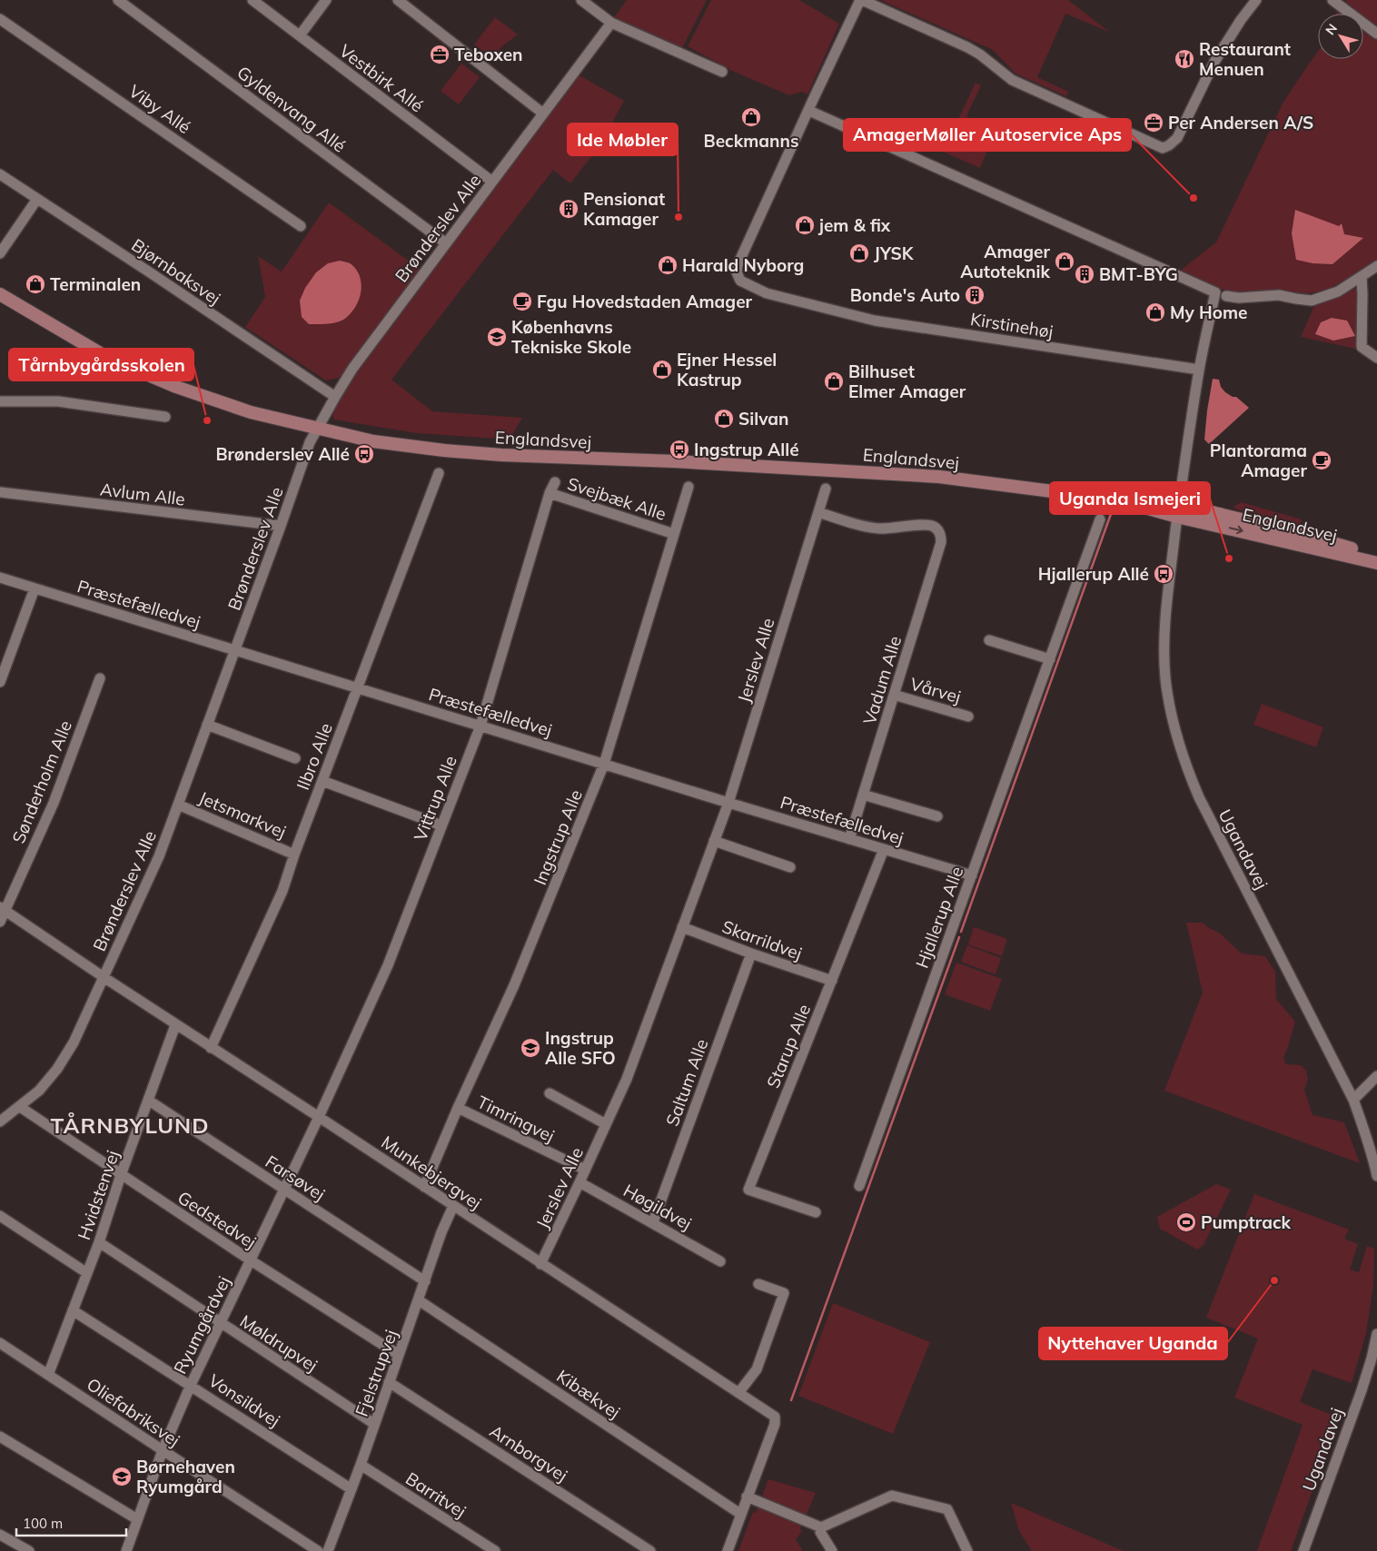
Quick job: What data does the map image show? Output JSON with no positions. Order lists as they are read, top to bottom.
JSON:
{
  "streets": {
    "main road": ["Englandsvej"],
    "street": [
      "Vestbirk Allé",
      "Viby Allé",
      "Gyldenvang Allé",
      "Brønderslev Alle",
      "Bjørnbaksvej",
      "Kirstinehøj",
      "Avlum Alle",
      "Svejbæk Alle",
      "Præstefælledvej",
      "Jerslev Alle",
      "Vadum Alle",
      "Vårvej",
      "Ilbro Alle",
      "Sønderholm Alle",
      "Vittrup Alle",
      "Jetsmarkvej",
      "Ingstrup Alle",
      "Ugandavej",
      "Hjallerup Alle",
      "Skarrildvej",
      "Starup Alle",
      "Saltum Alle",
      "Timringvej",
      "Munkebjergvej",
      "Farsøvej",
      "Hvidstenvej",
      "Høgildvej",
      "Gedstedvej",
      "Ryumgårdvej",
      "Møldrupvej",
      "Fjelstrupvej",
      "Kibækvej",
      "Vonsildvej",
      "Oliefabriksvej",
      "Arnborgvej",
      "Barritvej"
    ]
  },
  "crossings": [
    ["Vestbirk Allé", "Brønderslev Alle"],
    ["Gyldenvang Allé", "Brønderslev Alle"],
    ["Brønderslev Alle", "Bjørnbaksvej"],
    ["Brønderslev Alle", "Englandsvej"],
    ["Brønderslev Alle", "Avlum Alle"],
    ["Brønderslev Alle", "Præstefælledvej"],
    ["Brønderslev Alle", "Jetsmarkvej"],
    ["Brønderslev Alle", "Munkebjergvej"],
    ["Brønderslev Alle", "Gedstedvej"],
    ["Englandsvej", "Ugandavej"],
    ["Svejbæk Alle", "Vittrup Alle"],
    ["Svejbæk Alle", "Ingstrup Alle"],
    ["Præstefælledvej", "Jerslev Alle"],
    ["Præstefælledvej", "Vadum Alle"],
    ["Præstefælledvej", "Ilbro Alle"],
    ["Præstefælledvej", "Vittrup Alle"],
    ["Præstefælledvej", "Ingstrup Alle"],
    ["Præstefælledvej", "Hjallerup Alle"],
    ["Præstefælledvej", "Starup Alle"],
    ["Jerslev Alle", "Vadum Alle"],
    ["Jerslev Alle", "Skarrildvej"],
    ["Jerslev Alle", "Timringvej"],
    ["Jerslev Alle", "Munkebjergvej"],
    ["Jerslev Alle", "Høgildvej"],
    ["Vadum Alle", "Vårvej"],
    ["Ilbro Alle", "Jetsmarkvej"],
    ["Ilbro Alle", "Munkebjergvej"],
    ["Sønderholm Alle", "Munkebjergvej"],
    ["Vittrup Alle", "Munkebjergvej"],
    ["Vittrup Alle", "Ryumgårdvej"],
    ["Ingstrup Alle", "Timringvej"],
    ["Ingstrup Alle", "Munkebjergvej"],
    ["Skarrildvej", "Starup Alle"],
    ["Skarrildvej", "Saltum Alle"],
    ["Saltum Alle", "Høgildvej"],
    ["Munkebjergvej", "Hvidstenvej"],
    ["Munkebjergvej", "Ryumgårdvej"],
    ["Munkebjergvej", "Fjelstrupvej"],
    ["Munkebjergvej", "Kibækvej"],
    ["Farsøvej", "Hvidstenvej"],
    ["Farsøvej", "Ryumgårdvej"],
    ["Farsøvej", "Fjelstrupvej"],
    ["Hvidstenvej", "Gedstedvej"],
    ["Hvidstenvej", "Møldrupvej"],
    ["Hvidstenvej", "Vonsildvej"],
    ["Hvidstenvej", "Oliefabriksvej"],
    ["Gedstedvej", "Ryumgårdvej"],
    ["Gedstedvej", "Fjelstrupvej"],
    ["Ryumgårdvej", "Møldrupvej"],
    ["Ryumgårdvej", "Vonsildvej"],
    ["Ryumgårdvej", "Oliefabriksvej"],
    ["Møldrupvej", "Fjelstrupvej"],
    ["Fjelstrupvej", "Kibækvej"],
    ["Fjelstrupvej", "Vonsildvej"],
    ["Fjelstrupvej", "Arnborgvej"],
    ["Fjelstrupvej", "Barritvej"]
  ],
  "districts": ["TÅRNBYLUND"],
  "places": {
    "office": ["Teboxen", "Per Andersen A/S"],
    "restaurant": ["Restaurant Menuen"],
    "shop": [
      "Beckmanns",
      "jem & fix",
      "JYSK",
      "Amager Autoteknik",
      "Harald Nyborg",
      "Terminalen",
      "My Home",
      "Ejner Hessel Kastrup",
      "Bilhuset Elmer Amager",
      "Silvan"
    ],
    "other": [
      "AmagerMøller Autoservice Aps",
      "Ide Møbler",
      "Tårnbygårdsskolen",
      "Uganda Ismejeri",
      "Nyttehaver Uganda"
    ],
    "building": ["Pensionat Kamager", "BMT-BYG", "Bonde's Auto"],
    "cafe": ["Fgu Hovedstaden Amager", "Plantorama Amager"],
    "school or university": ["Københavns Tekniske Skole", "Ingstrup Alle SFO", "Børnehaven Ryumgård"],
    "bus stop": ["Ingstrup Allé", "Brønderslev Allé", "Hjallerup Allé"],
    "sports": ["Pumptrack"]
  },
  "scale_bar": "100 m",
  "north": "top left"
}
